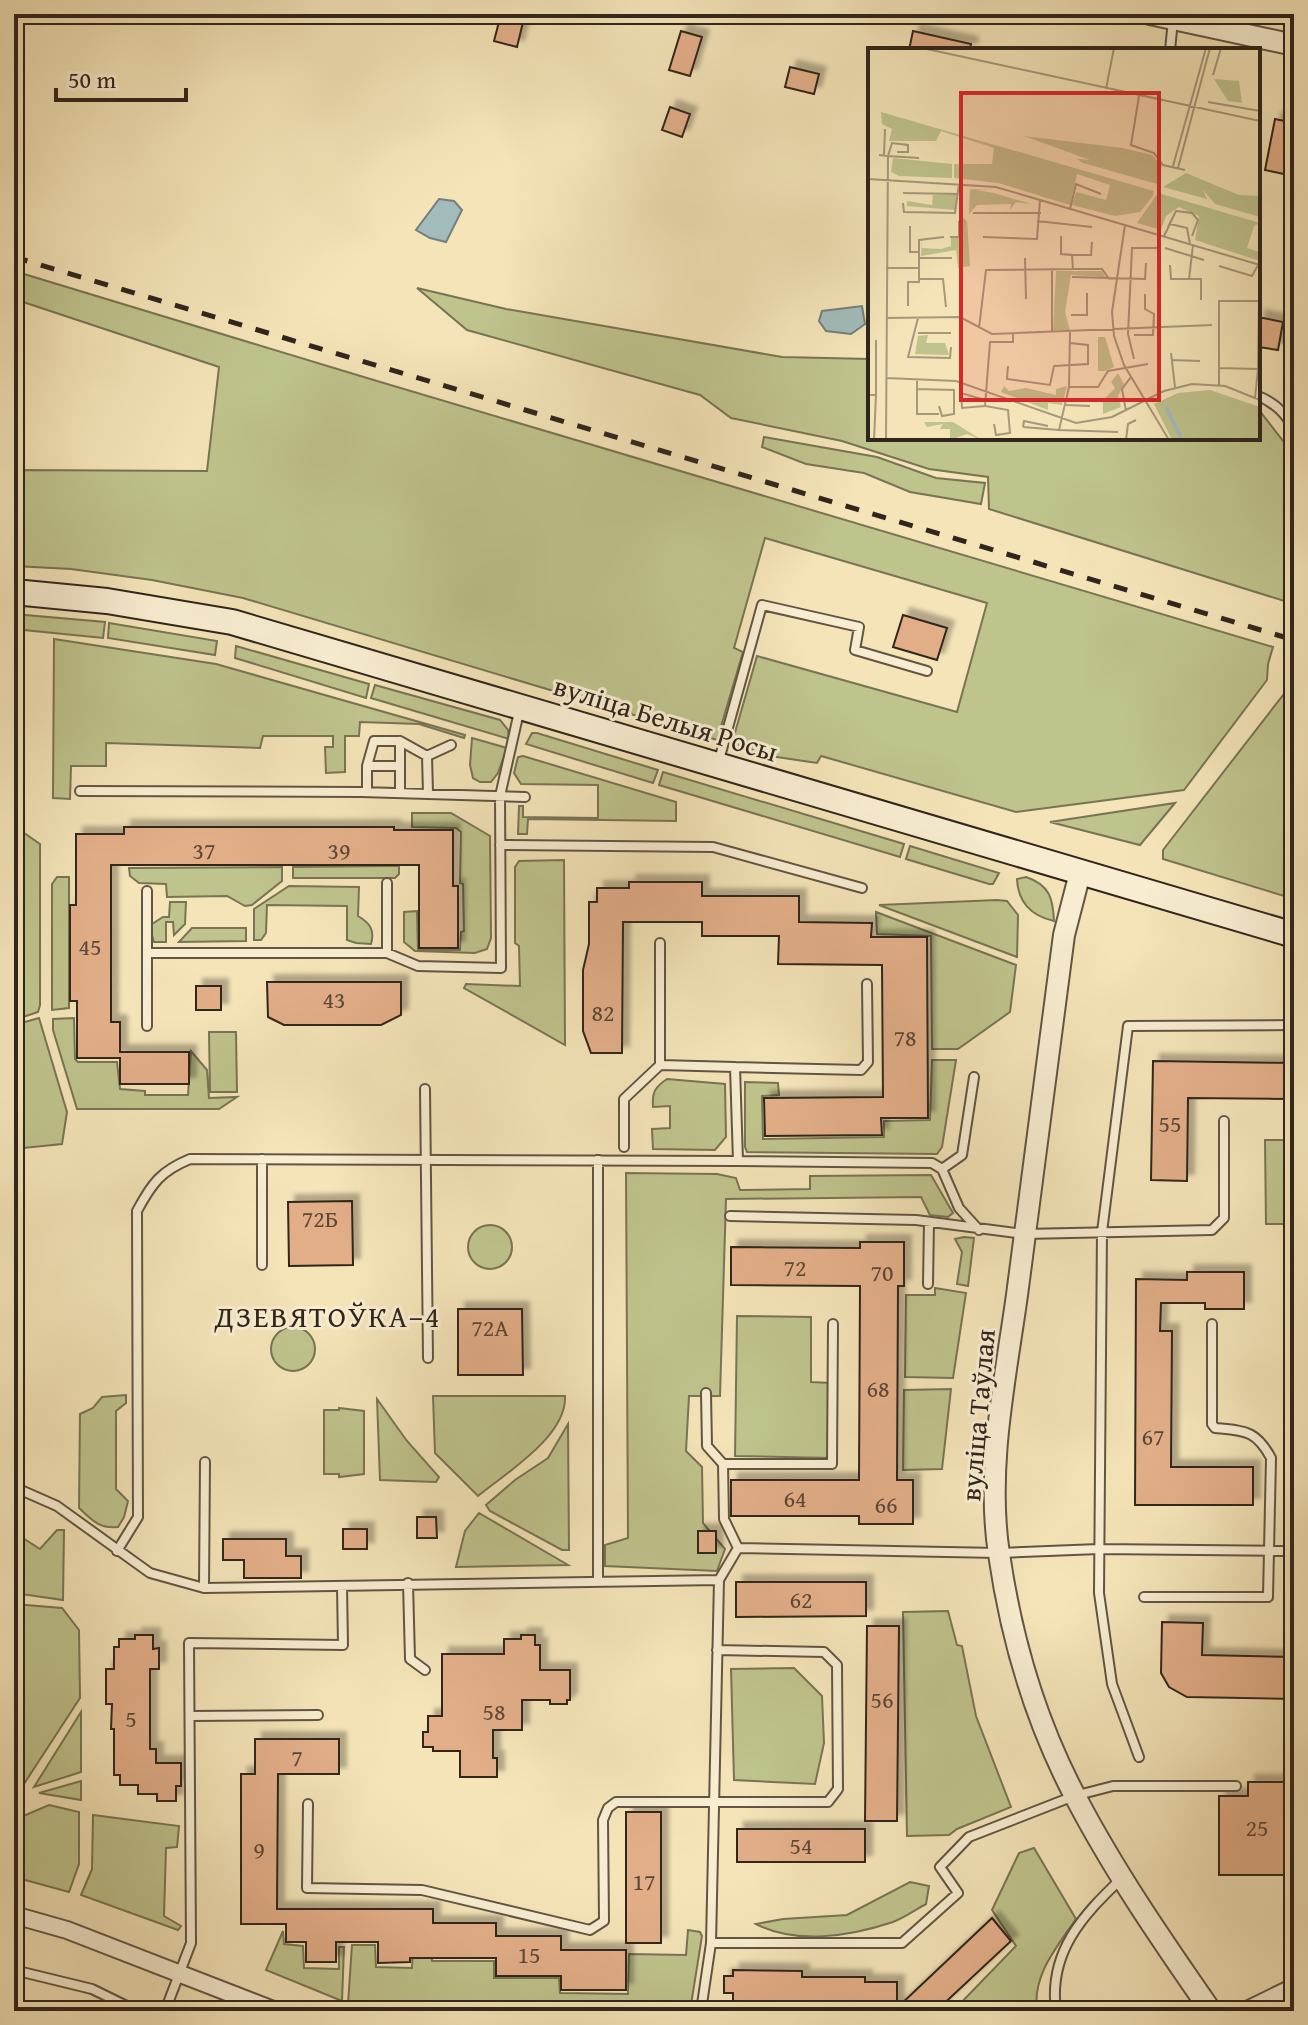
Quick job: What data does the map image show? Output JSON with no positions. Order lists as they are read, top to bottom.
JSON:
{
  "streets": {
    "main road": ["вуліца Белыя Росы"],
    "street": ["вуліца Таўлая"]
  },
  "crossings": [
    ["вуліца Белыя Росы", "вуліца Таўлая"]
  ],
  "districts": ["ДЗЕВЯТОЎКА–4"],
  "house_numbers": [
    "37",
    "39",
    "45",
    "43",
    "82",
    "78",
    "55",
    "72Б",
    "72",
    "70",
    "72А",
    "68",
    "67",
    "64",
    "66",
    "62",
    "56",
    "58",
    "5",
    "7",
    "25",
    "54",
    "9",
    "17",
    "15"
  ],
  "scale_bar": "50 m"
}
